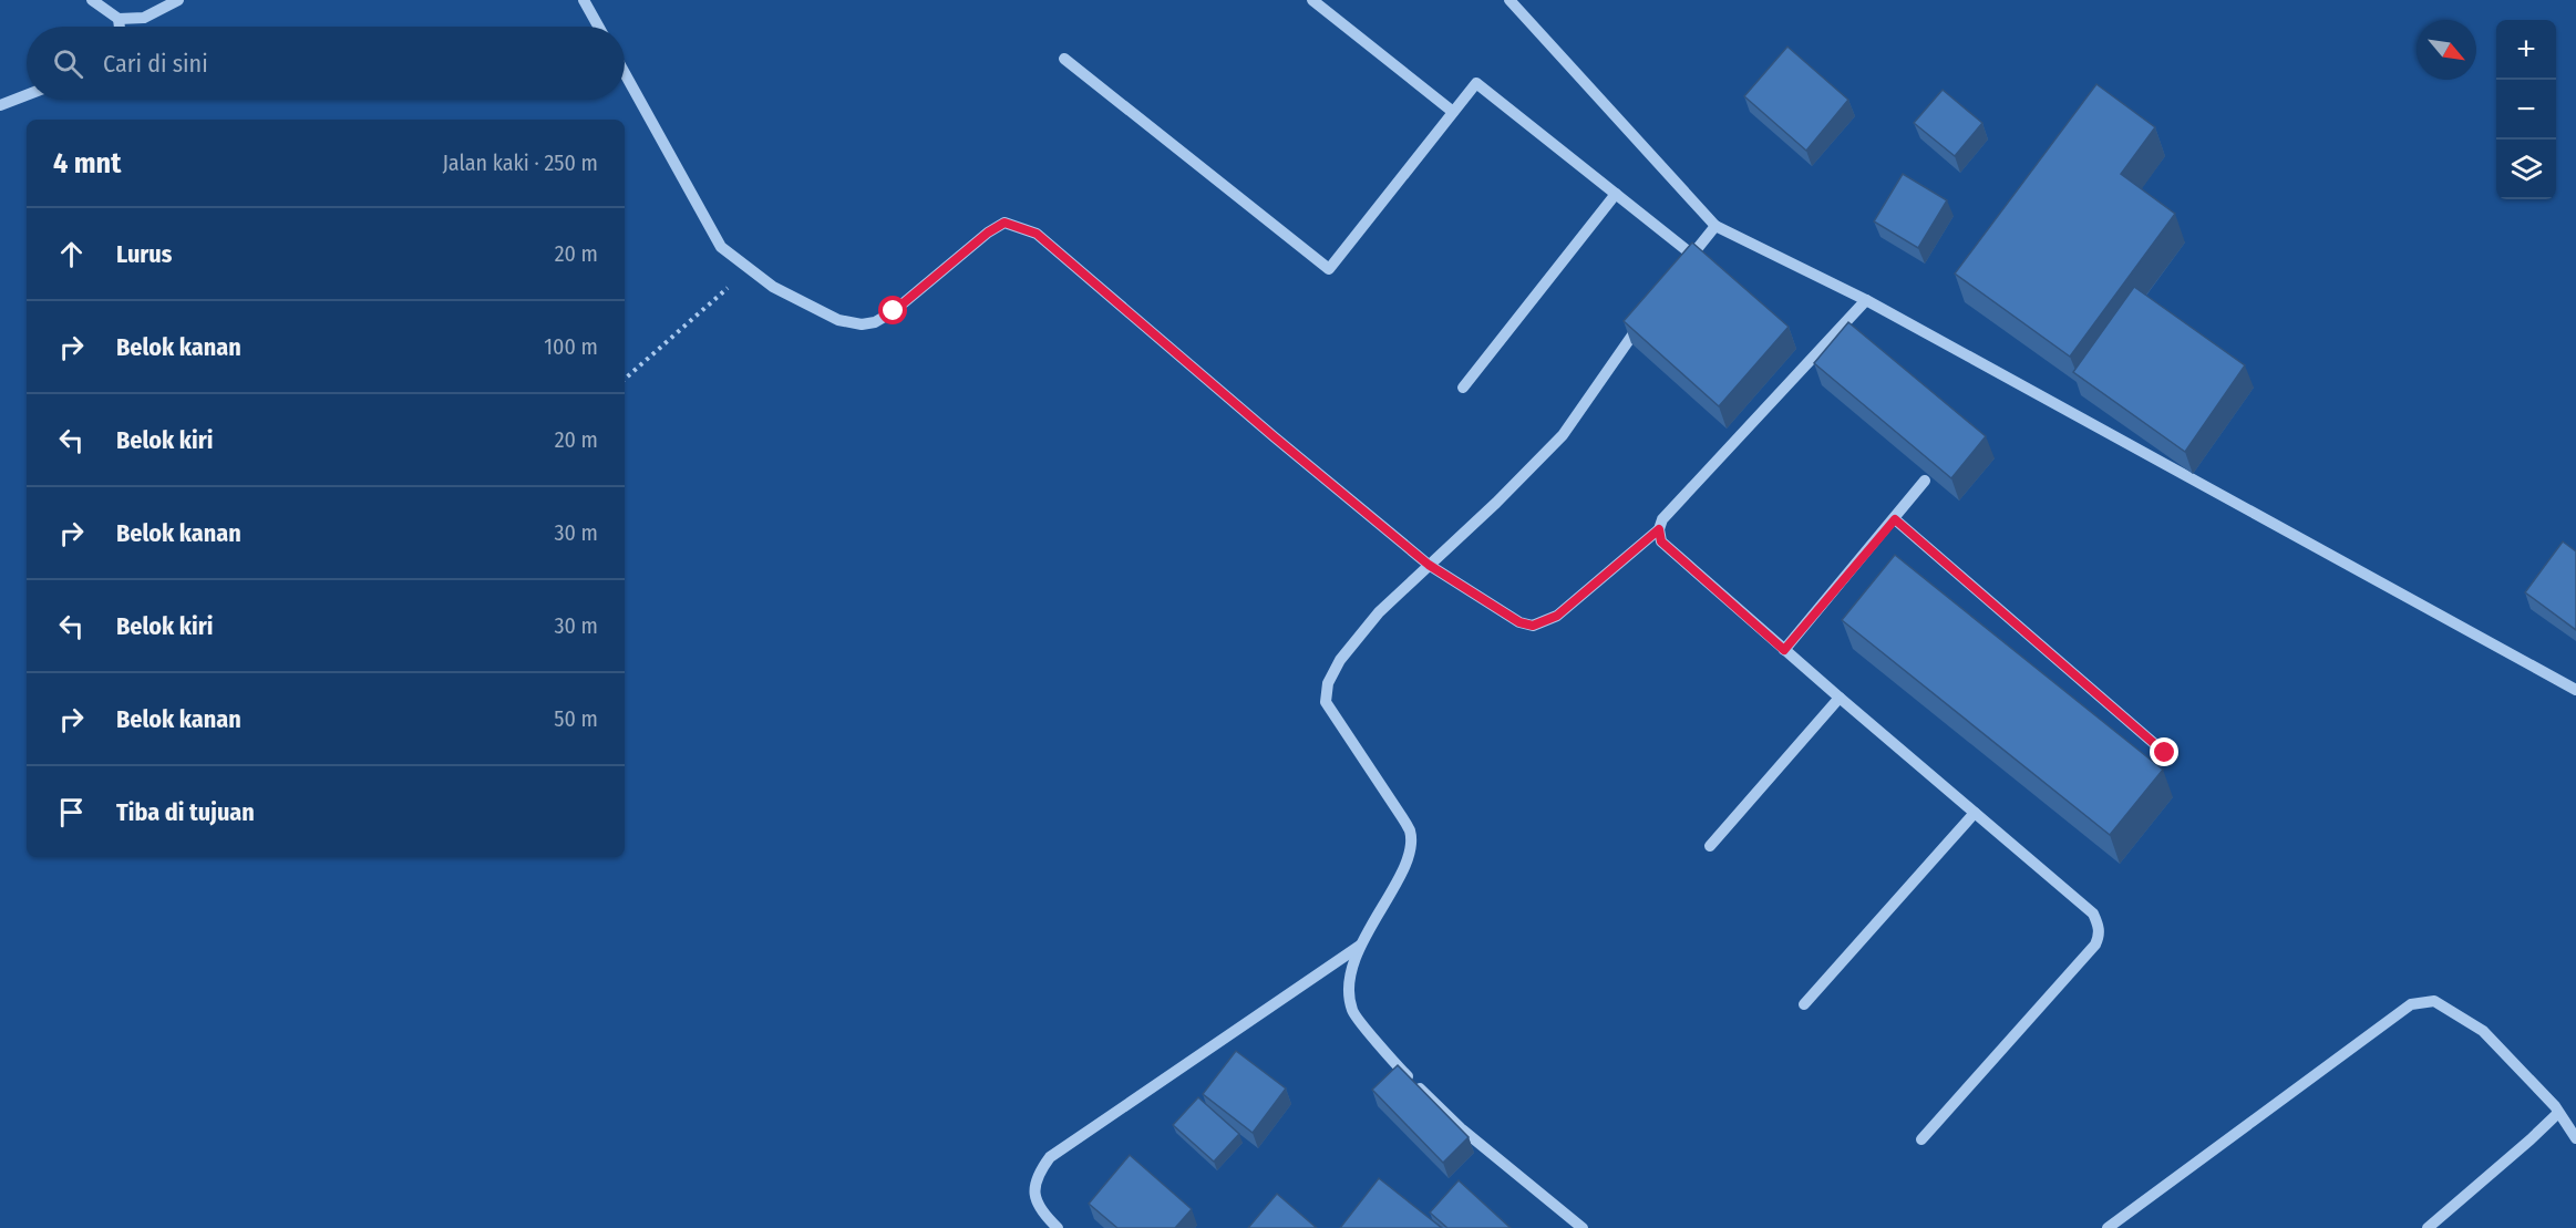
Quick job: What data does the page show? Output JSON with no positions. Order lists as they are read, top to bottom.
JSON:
{
  "north": "bottom right",
  "page": {
    "map_buttons": ["+", "−"],
    "search": "Cari di sini",
    "heading": ["4 mnt", "Jalan kaki · 250 m"],
    "list": [
      ["Lurus", "20 m"],
      ["Belok kanan", "100 m"],
      ["Belok kiri", "20 m"],
      ["Belok kanan", "30 m"],
      ["Belok kiri", "30 m"],
      ["Belok kanan", "50 m"],
      "Tiba di tujuan"
    ]
  }
}
